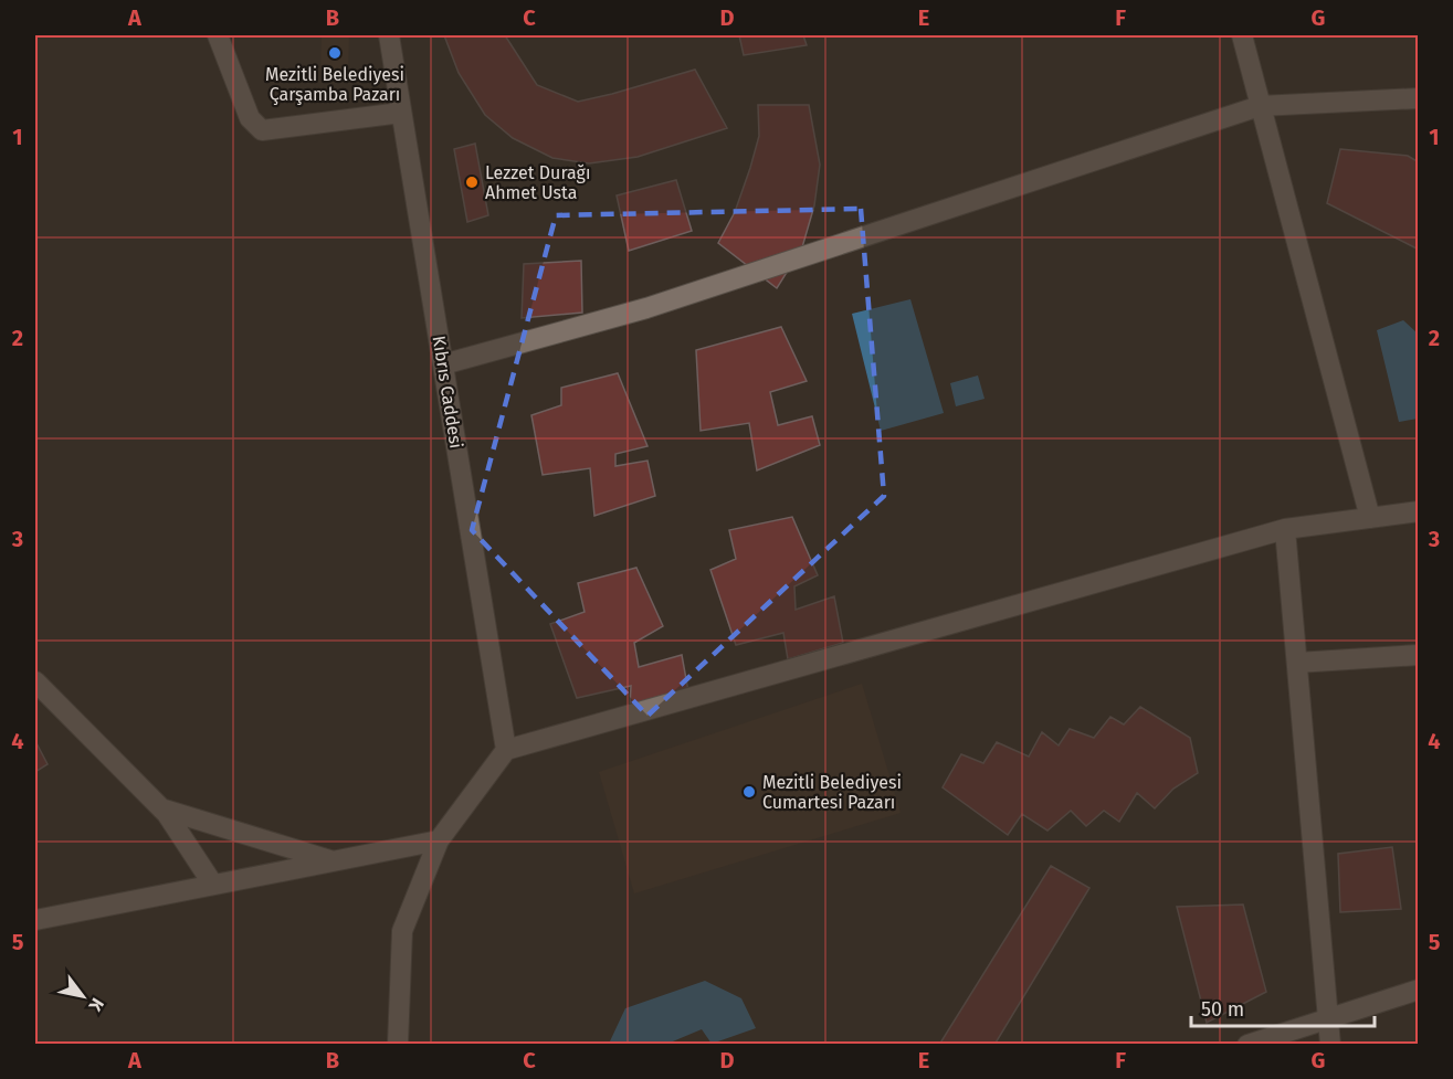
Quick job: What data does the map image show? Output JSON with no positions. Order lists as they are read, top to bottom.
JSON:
{
  "streets": {
    "street": ["Kıbrıs Caddesi"]
  },
  "places": ["Mezitli Belediyesi Çarşamba Pazarı", "Lezzet Durağı Ahmet Usta", "Mezitli Belediyesi Cumartesi Pazarı"],
  "scale_bar": "50 m",
  "north": "bottom right",
  "grid": {
    "columns": [
      "A",
      "B",
      "C",
      "D",
      "E",
      "F",
      "G"
    ],
    "rows": [
      "1",
      "2",
      "3",
      "4",
      "5"
    ]
  }
}
